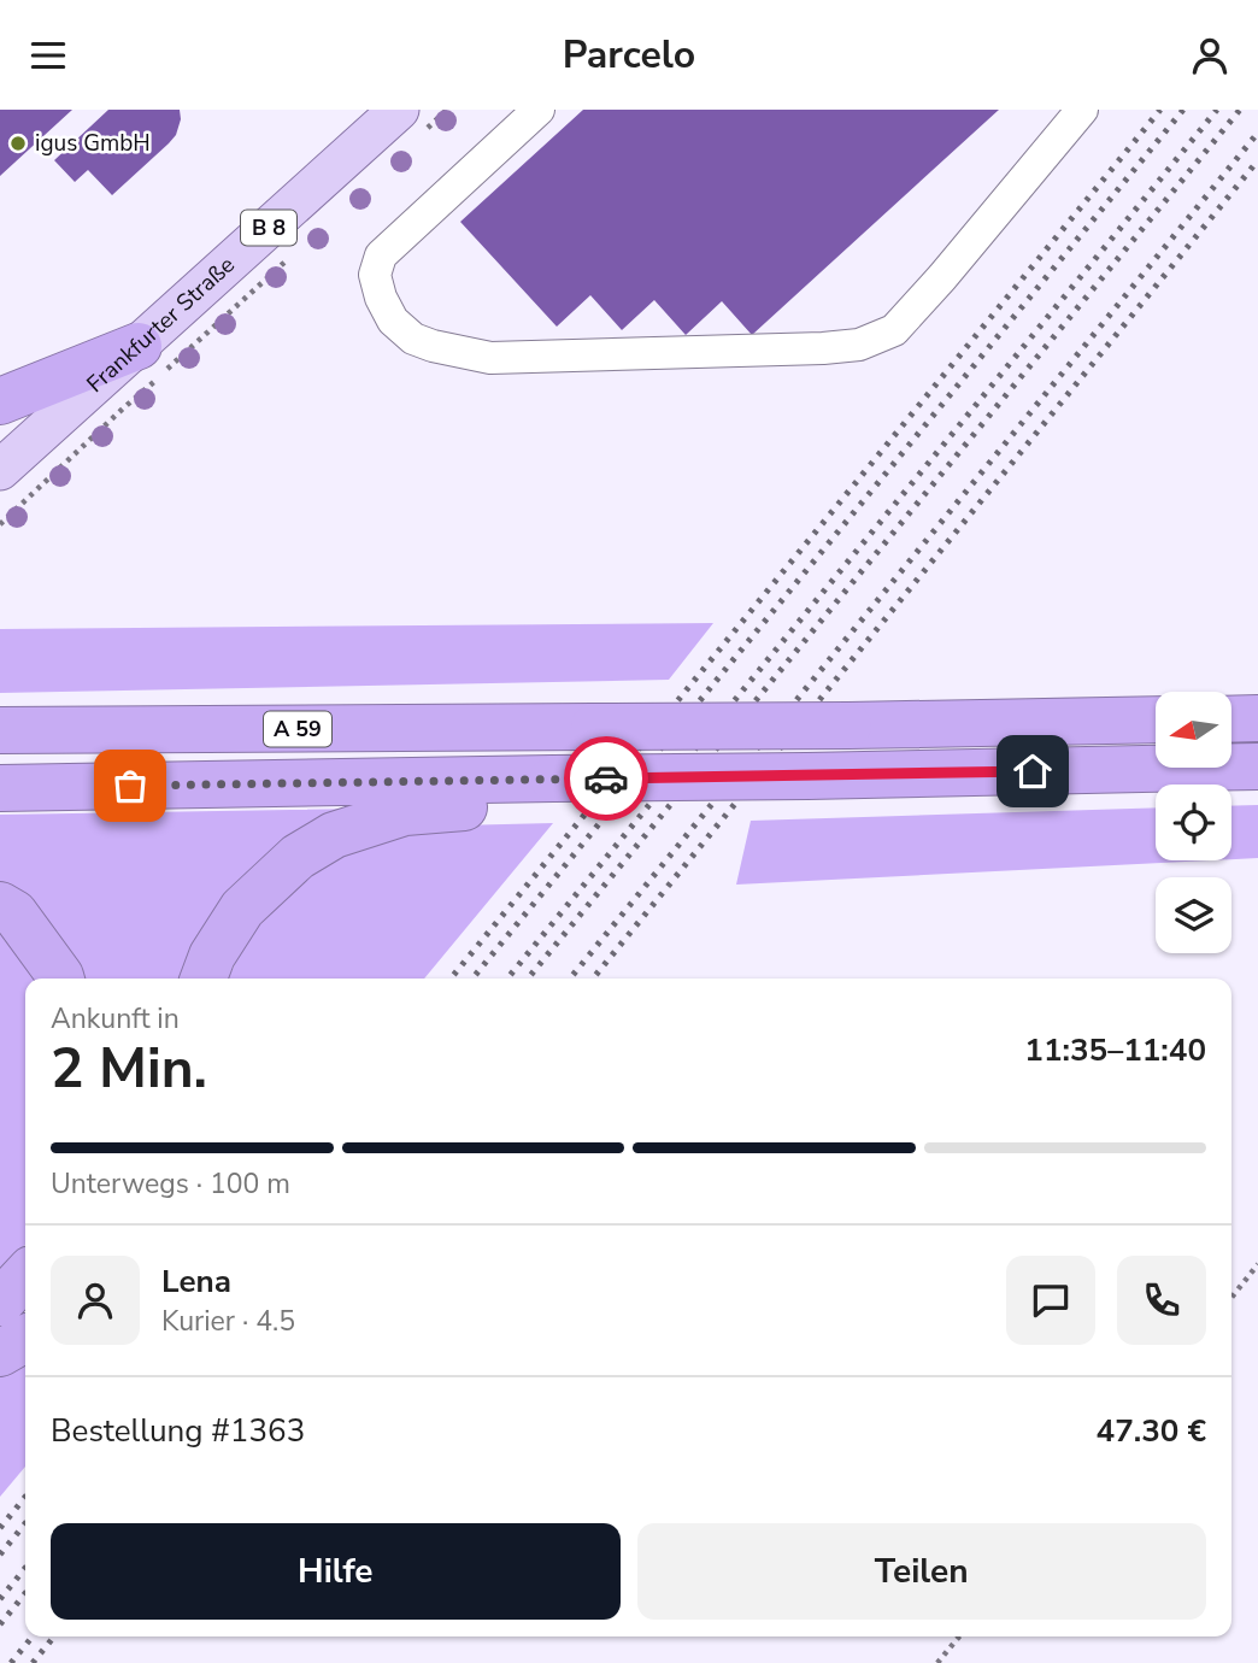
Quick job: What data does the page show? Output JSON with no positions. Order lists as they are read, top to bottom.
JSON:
{
  "streets": {
    "highway": ["A 59"],
    "main road": ["B 8", "Frankfurter Straße"]
  },
  "places": ["igus GmbH"],
  "north": "left",
  "page": {
    "header": "Parcelo",
    "heading": ["2 Min.", "Ankunft in", "11:35–11:40"],
    "panel": [
      "Lena",
      "Kurier · 4.5",
      "Bestellung #1363",
      "47.30 €"
    ],
    "bar": "Unterwegs · 100 m",
    "buttons": ["Hilfe", "Teilen"]
  }
}
